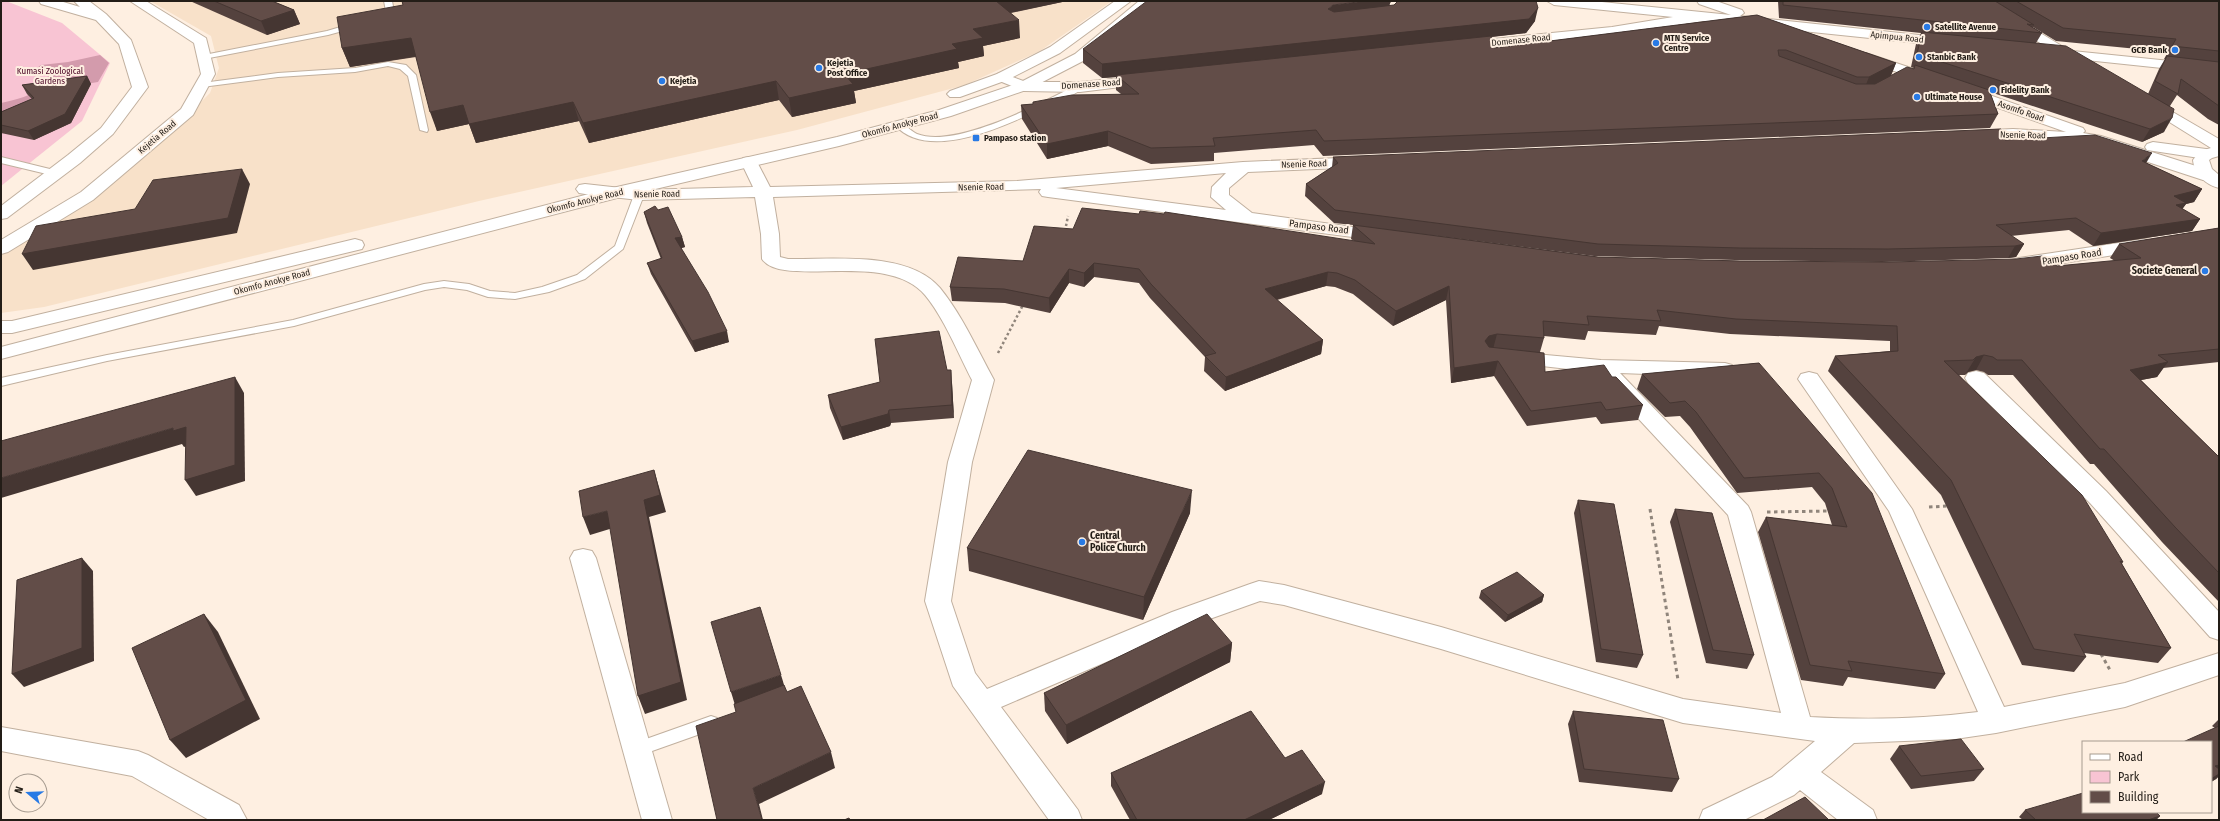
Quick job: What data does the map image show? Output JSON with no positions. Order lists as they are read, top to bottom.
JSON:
{
  "streets": {
    "street": [
      "Apimpua Road",
      "Domenase Road",
      "Asomfo Road",
      "Okomfo Anokye Road",
      "Nsenie Road",
      "Kejetia Road",
      "Pampaso Road"
    ]
  },
  "crossings": [
    ["Domenase Road", "Okomfo Anokye Road"],
    ["Asomfo Road", "Nsenie Road"],
    ["Okomfo Anokye Road", "Nsenie Road"],
    ["Nsenie Road", "Pampaso Road"]
  ],
  "parks": ["Kumasi Zoological Gardens"],
  "places": {
    "other": [
      "Satellite Avenue",
      "MTN Service Centre",
      "GCB Bank",
      "Stanbic Bank",
      "Kejetia Post Office",
      "Kejetia",
      "Fidelity Bank",
      "Ultimate House",
      "Societe General",
      "Central Police Church"
    ],
    "transit": ["Pampaso station"]
  },
  "legend": ["Road", "Park", "Building"],
  "north": "left"
}
